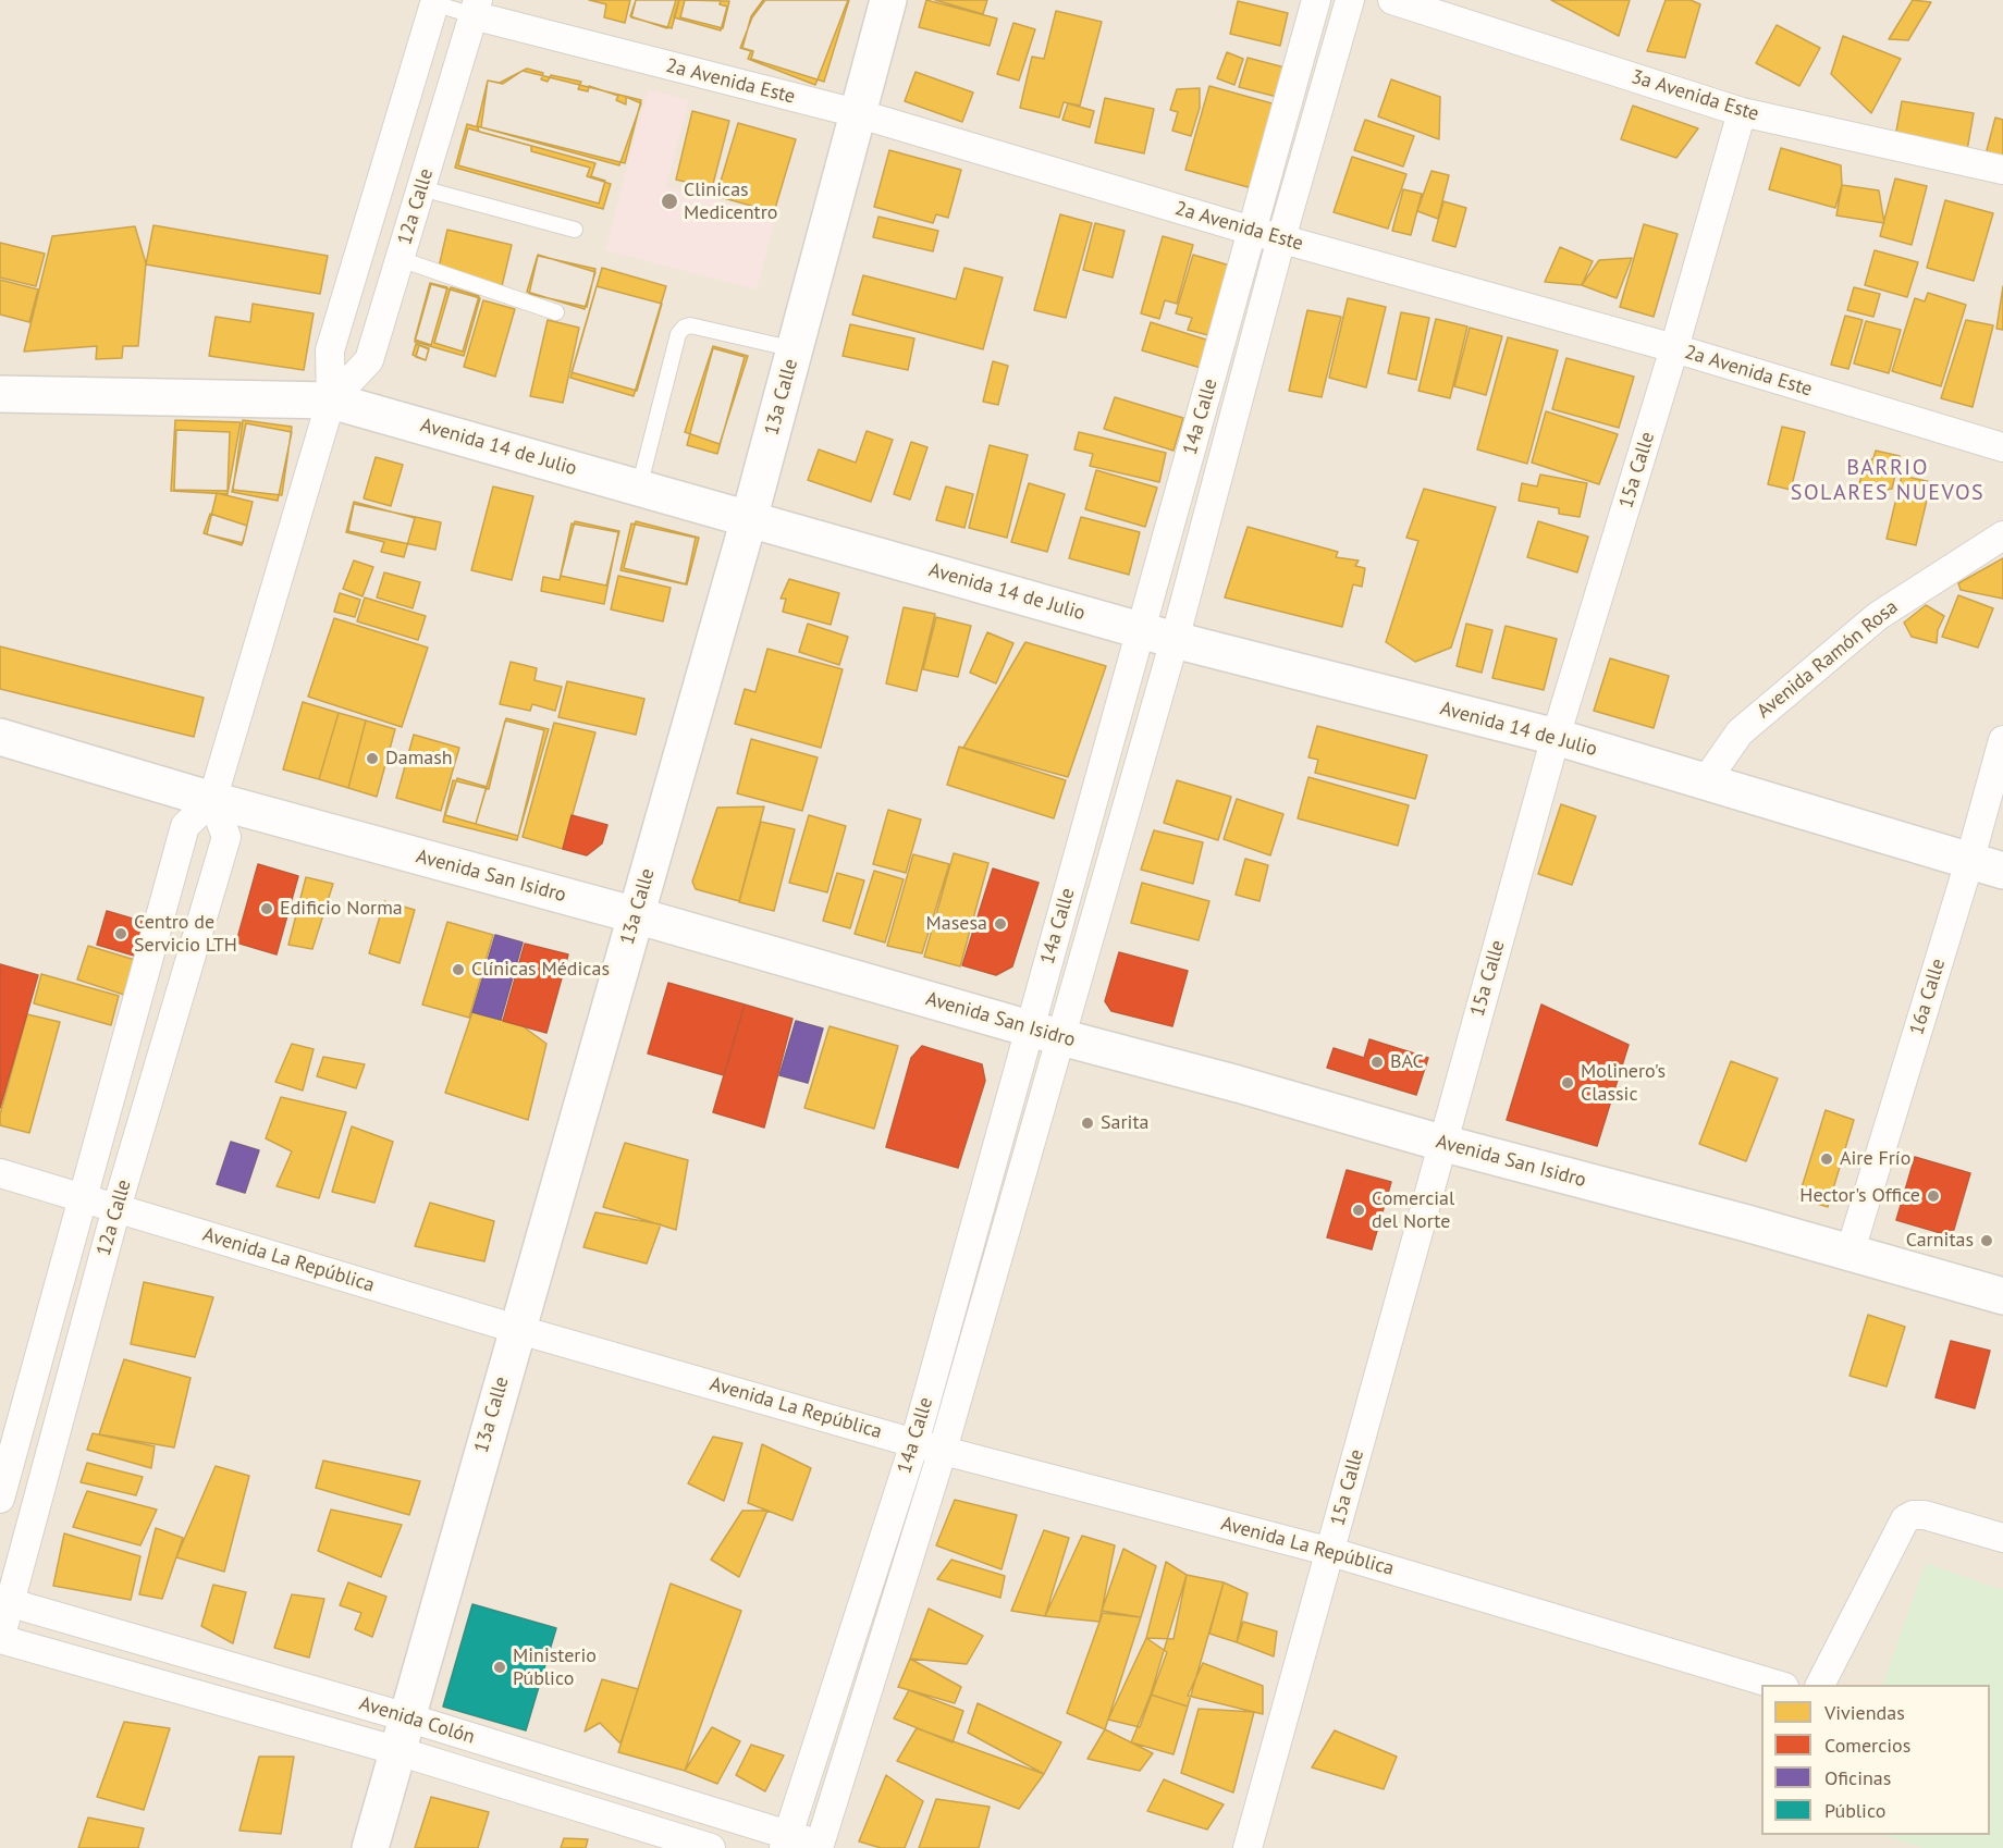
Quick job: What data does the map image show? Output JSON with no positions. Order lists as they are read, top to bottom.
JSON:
{
  "streets": {
    "street": [
      "2a Avenida Este",
      "3a Avenida Este",
      "12a Calle",
      "13a Calle",
      "14a Calle",
      "Avenida 14 de Julio",
      "15a Calle",
      "Avenida Ramón Rosa",
      "Avenida San Isidro",
      "16a Calle",
      "Avenida La República",
      "Avenida Colón"
    ]
  },
  "crossings": [
    ["2a Avenida Este", "12a Calle"],
    ["2a Avenida Este", "13a Calle"],
    ["2a Avenida Este", "14a Calle"],
    ["2a Avenida Este", "15a Calle"],
    ["3a Avenida Este", "15a Calle"],
    ["12a Calle", "Avenida 14 de Julio"],
    ["12a Calle", "Avenida San Isidro"],
    ["12a Calle", "Avenida La República"],
    ["12a Calle", "Avenida Colón"],
    ["13a Calle", "Avenida 14 de Julio"],
    ["13a Calle", "Avenida San Isidro"],
    ["13a Calle", "Avenida La República"],
    ["13a Calle", "Avenida Colón"],
    ["14a Calle", "Avenida 14 de Julio"],
    ["14a Calle", "Avenida San Isidro"],
    ["14a Calle", "Avenida La República"],
    ["14a Calle", "Avenida Colón"],
    ["Avenida 14 de Julio", "15a Calle"],
    ["Avenida 14 de Julio", "Avenida Ramón Rosa"],
    ["Avenida 14 de Julio", "16a Calle"],
    ["15a Calle", "Avenida San Isidro"],
    ["15a Calle", "Avenida La República"],
    ["Avenida San Isidro", "16a Calle"]
  ],
  "districts": ["BARRIO SOLARES NUEVOS"],
  "places": [
    "Clinicas Medicentro",
    "Damash",
    "Edificio Norma",
    "Masesa",
    "Centro de Servicio LTH",
    "Clínicas Médicas",
    "BAC",
    "Molinero's Classic",
    "Sarita",
    "Aire Frío",
    "Hector's Office",
    "Comercial del Norte",
    "Carnitas",
    "Ministerio Público"
  ],
  "legend": [
    "Viviendas",
    "Comercios",
    "Oficinas",
    "Público"
  ]
}
